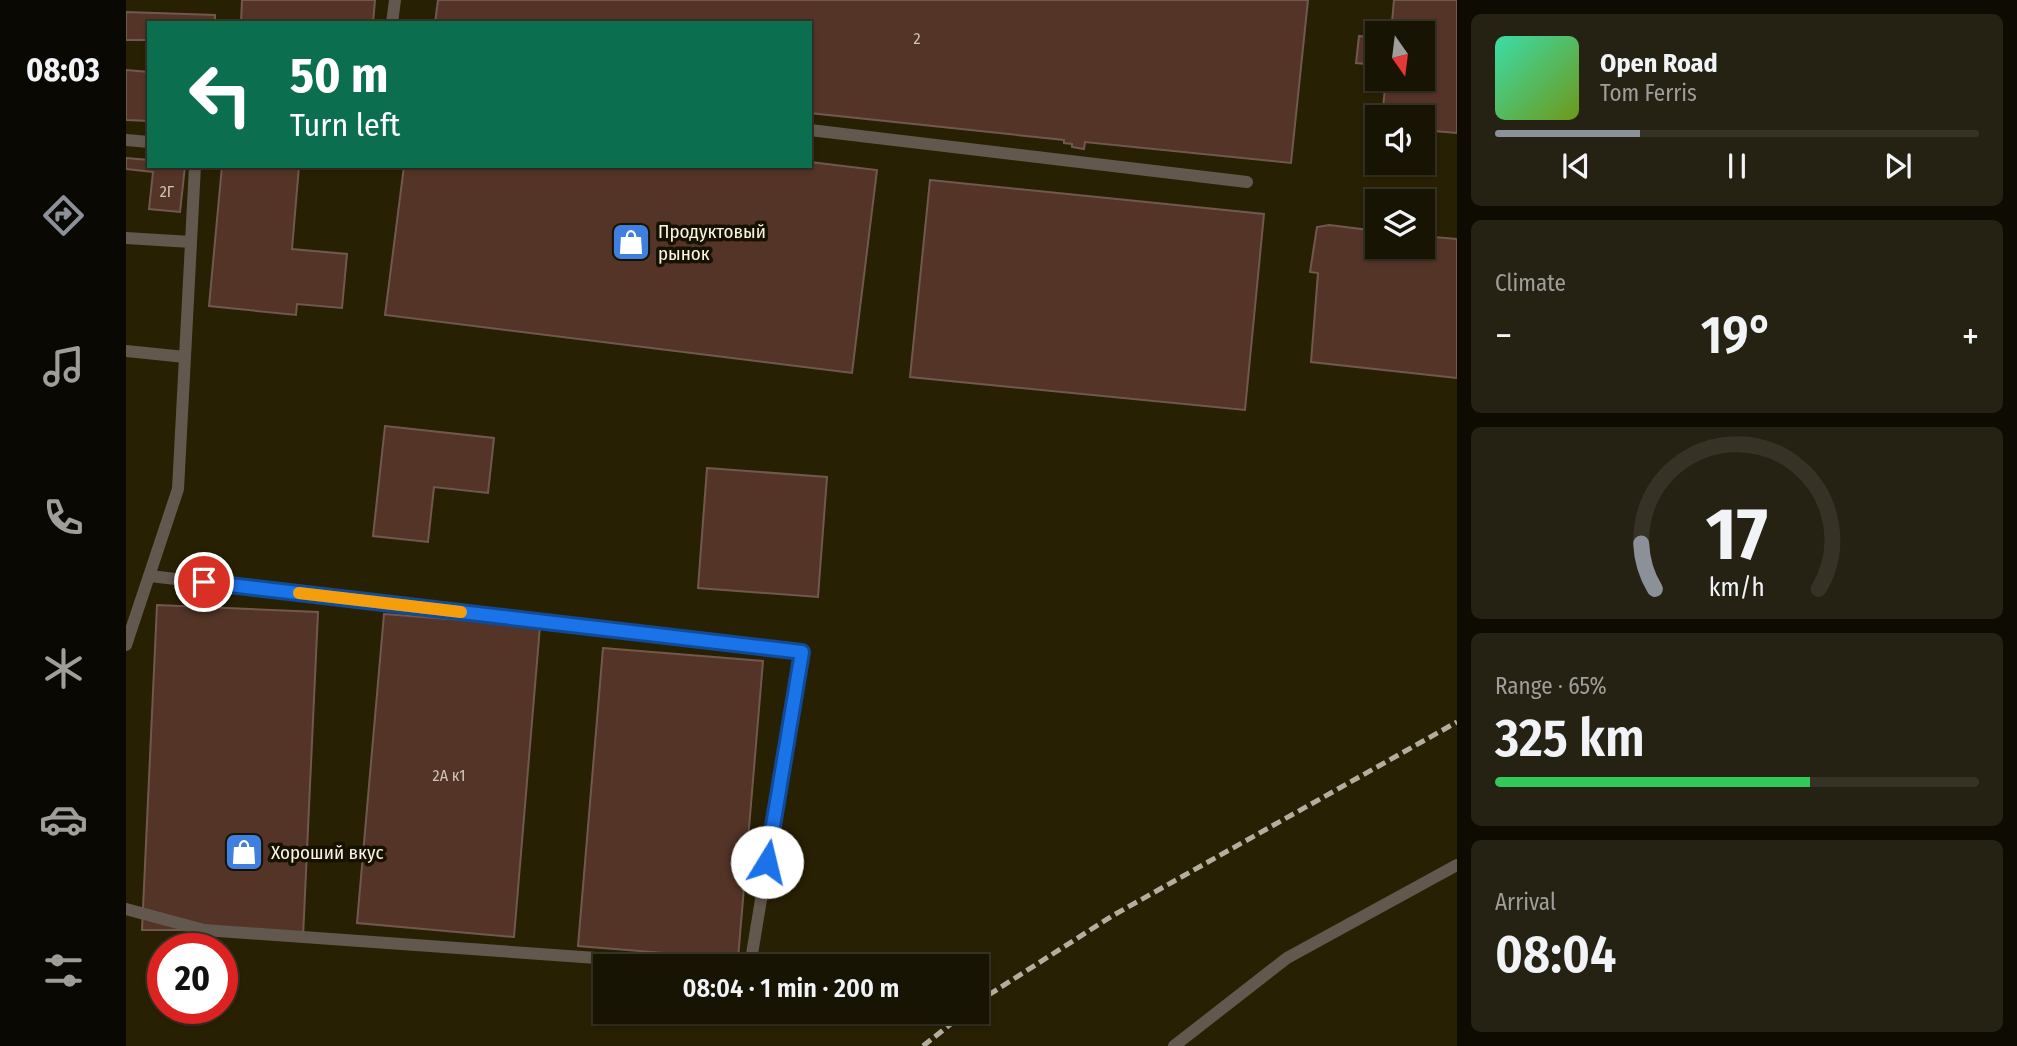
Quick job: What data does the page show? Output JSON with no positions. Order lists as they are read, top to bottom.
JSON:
{
  "places": {
    "shop": ["Продуктовый рынок", "Хороший вкус"]
  },
  "house_numbers": ["2", "2Г", "2А к1"],
  "north": "bottom",
  "page": {
    "tabs": "08:03",
    "turn": ["50 m", "Turn left"],
    "song": ["Open Road", "Tom Ferris"],
    "tile": [
      "Climate",
      ["Range · 65%", "325 km"],
      ["Arrival", "08:04"]
    ],
    "heat": ["−", "19°", "+"],
    "limit": "20",
    "trip": "08:04 · 1 min · 200 m",
    "gauge": ["17", "km/h"]
  }
}
